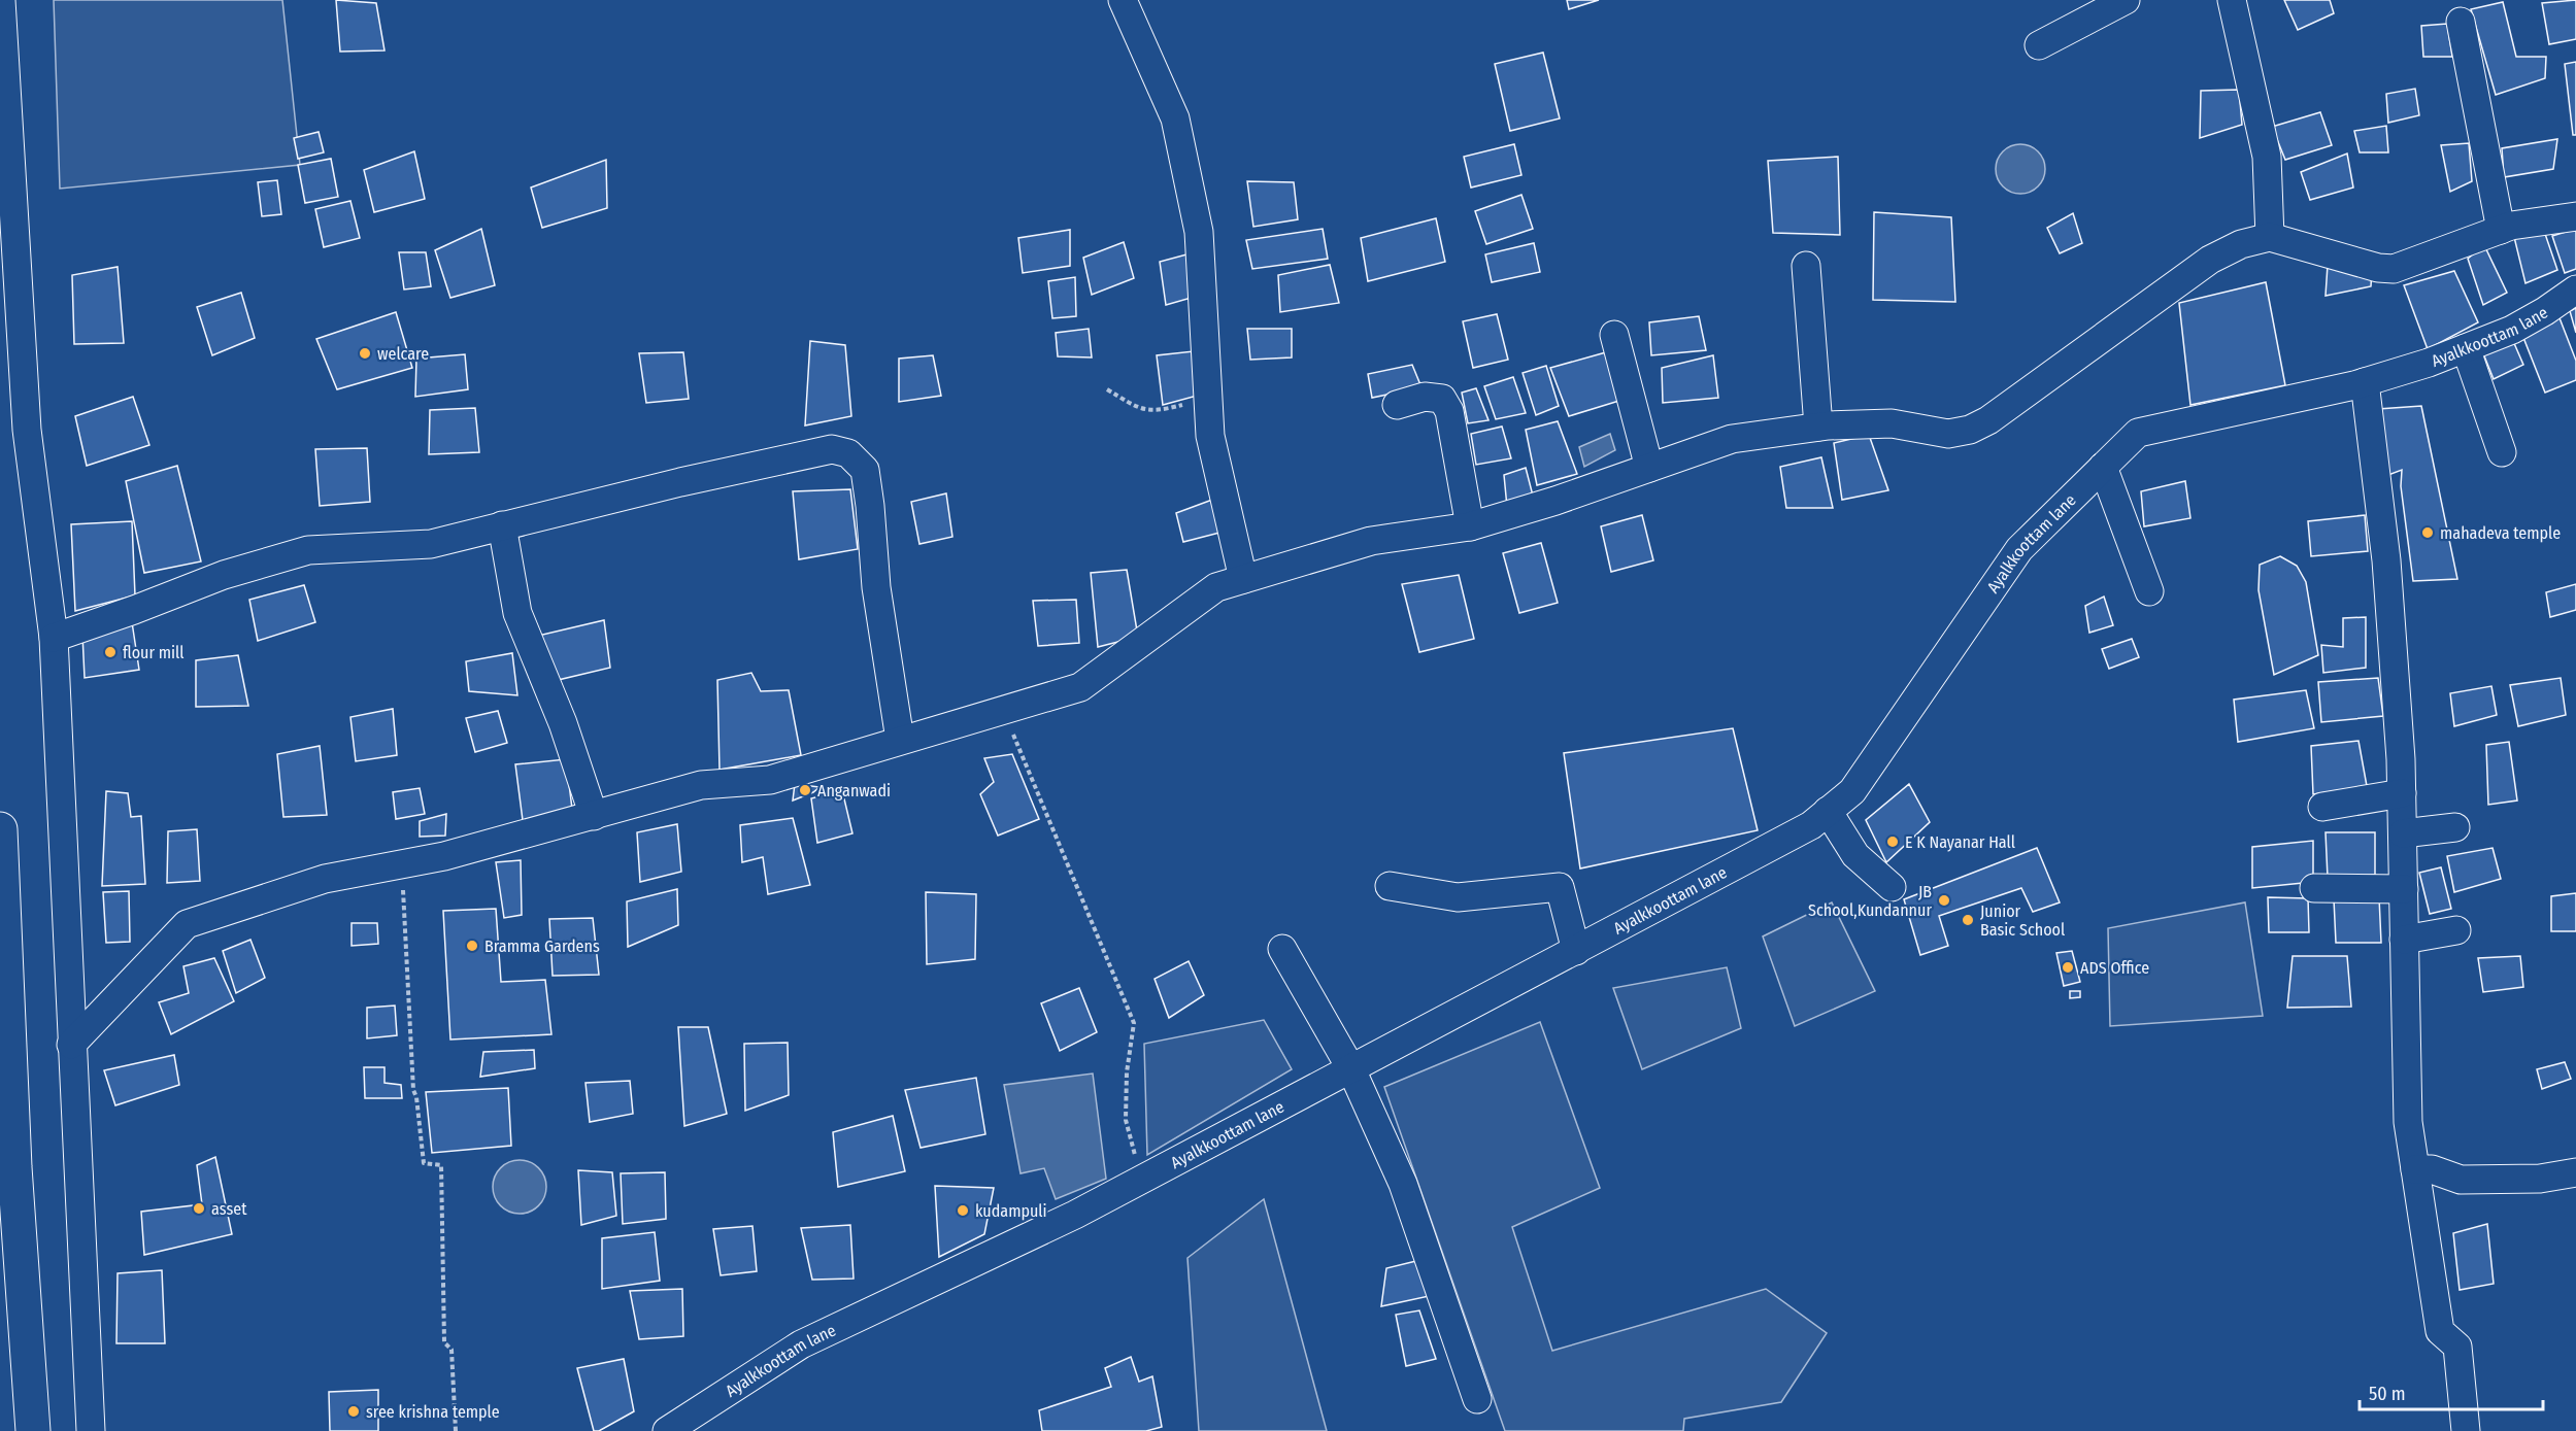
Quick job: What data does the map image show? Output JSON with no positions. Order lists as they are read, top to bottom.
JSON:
{
  "streets": {
    "street": ["Ayalkkoottam lane"]
  },
  "places": [
    "welcare",
    "mahadeva temple",
    "flour mill",
    "Anganwadi",
    "E K Nayanar Hall",
    "JB School,Kundannur",
    "Junior Basic School",
    "Bramma Gardens",
    "ADS Office",
    "asset",
    "kudampuli",
    "sree krishna temple"
  ],
  "scale_bar": "50 m"
}
